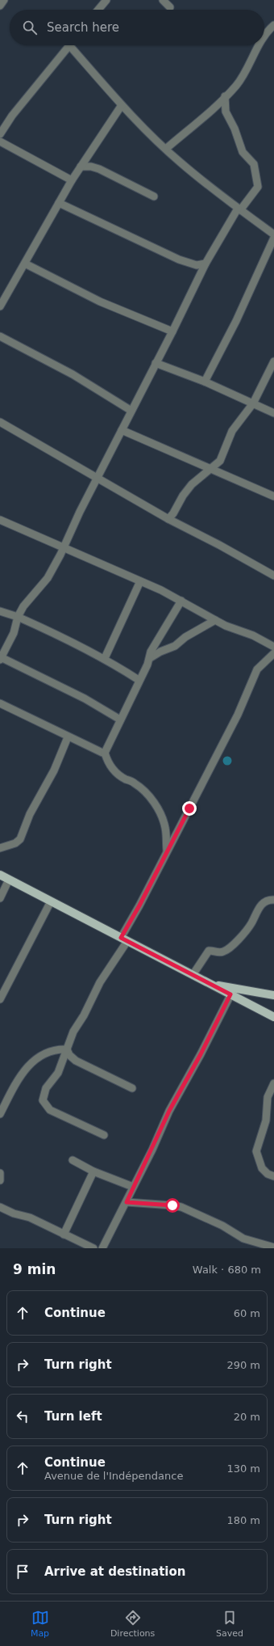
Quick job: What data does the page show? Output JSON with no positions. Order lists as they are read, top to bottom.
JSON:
{
  "page": {
    "search": "Search here",
    "heading": ["9 min", "Walk · 680 m"],
    "list": [
      ["Continue", "60 m"],
      ["Turn right", "290 m"],
      ["Turn left", "20 m"],
      ["Continue", "Avenue de l'Indépendance", "130 m"],
      ["Turn right", "180 m"],
      "Arrive at destination"
    ],
    "nav": ["Map", "Directions", "Saved"]
  }
}
